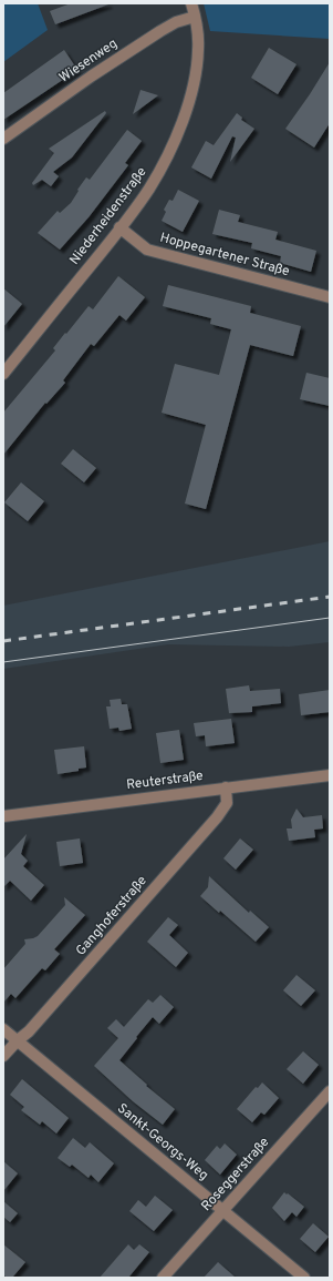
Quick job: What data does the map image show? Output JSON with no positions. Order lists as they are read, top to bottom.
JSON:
{
  "streets": {
    "street": [
      "Wiesenweg",
      "Niederheidenstraße",
      "Hoppegartener Straße",
      "Reuterstraße",
      "Ganghoferstraße",
      "Sankt-Georgs-Weg",
      "Roseggerstraße"
    ]
  },
  "crossings": [
    ["Wiesenweg", "Niederheidenstraße"],
    ["Niederheidenstraße", "Hoppegartener Straße"],
    ["Reuterstraße", "Ganghoferstraße"],
    ["Ganghoferstraße", "Sankt-Georgs-Weg"],
    ["Sankt-Georgs-Weg", "Roseggerstraße"]
  ]
}
